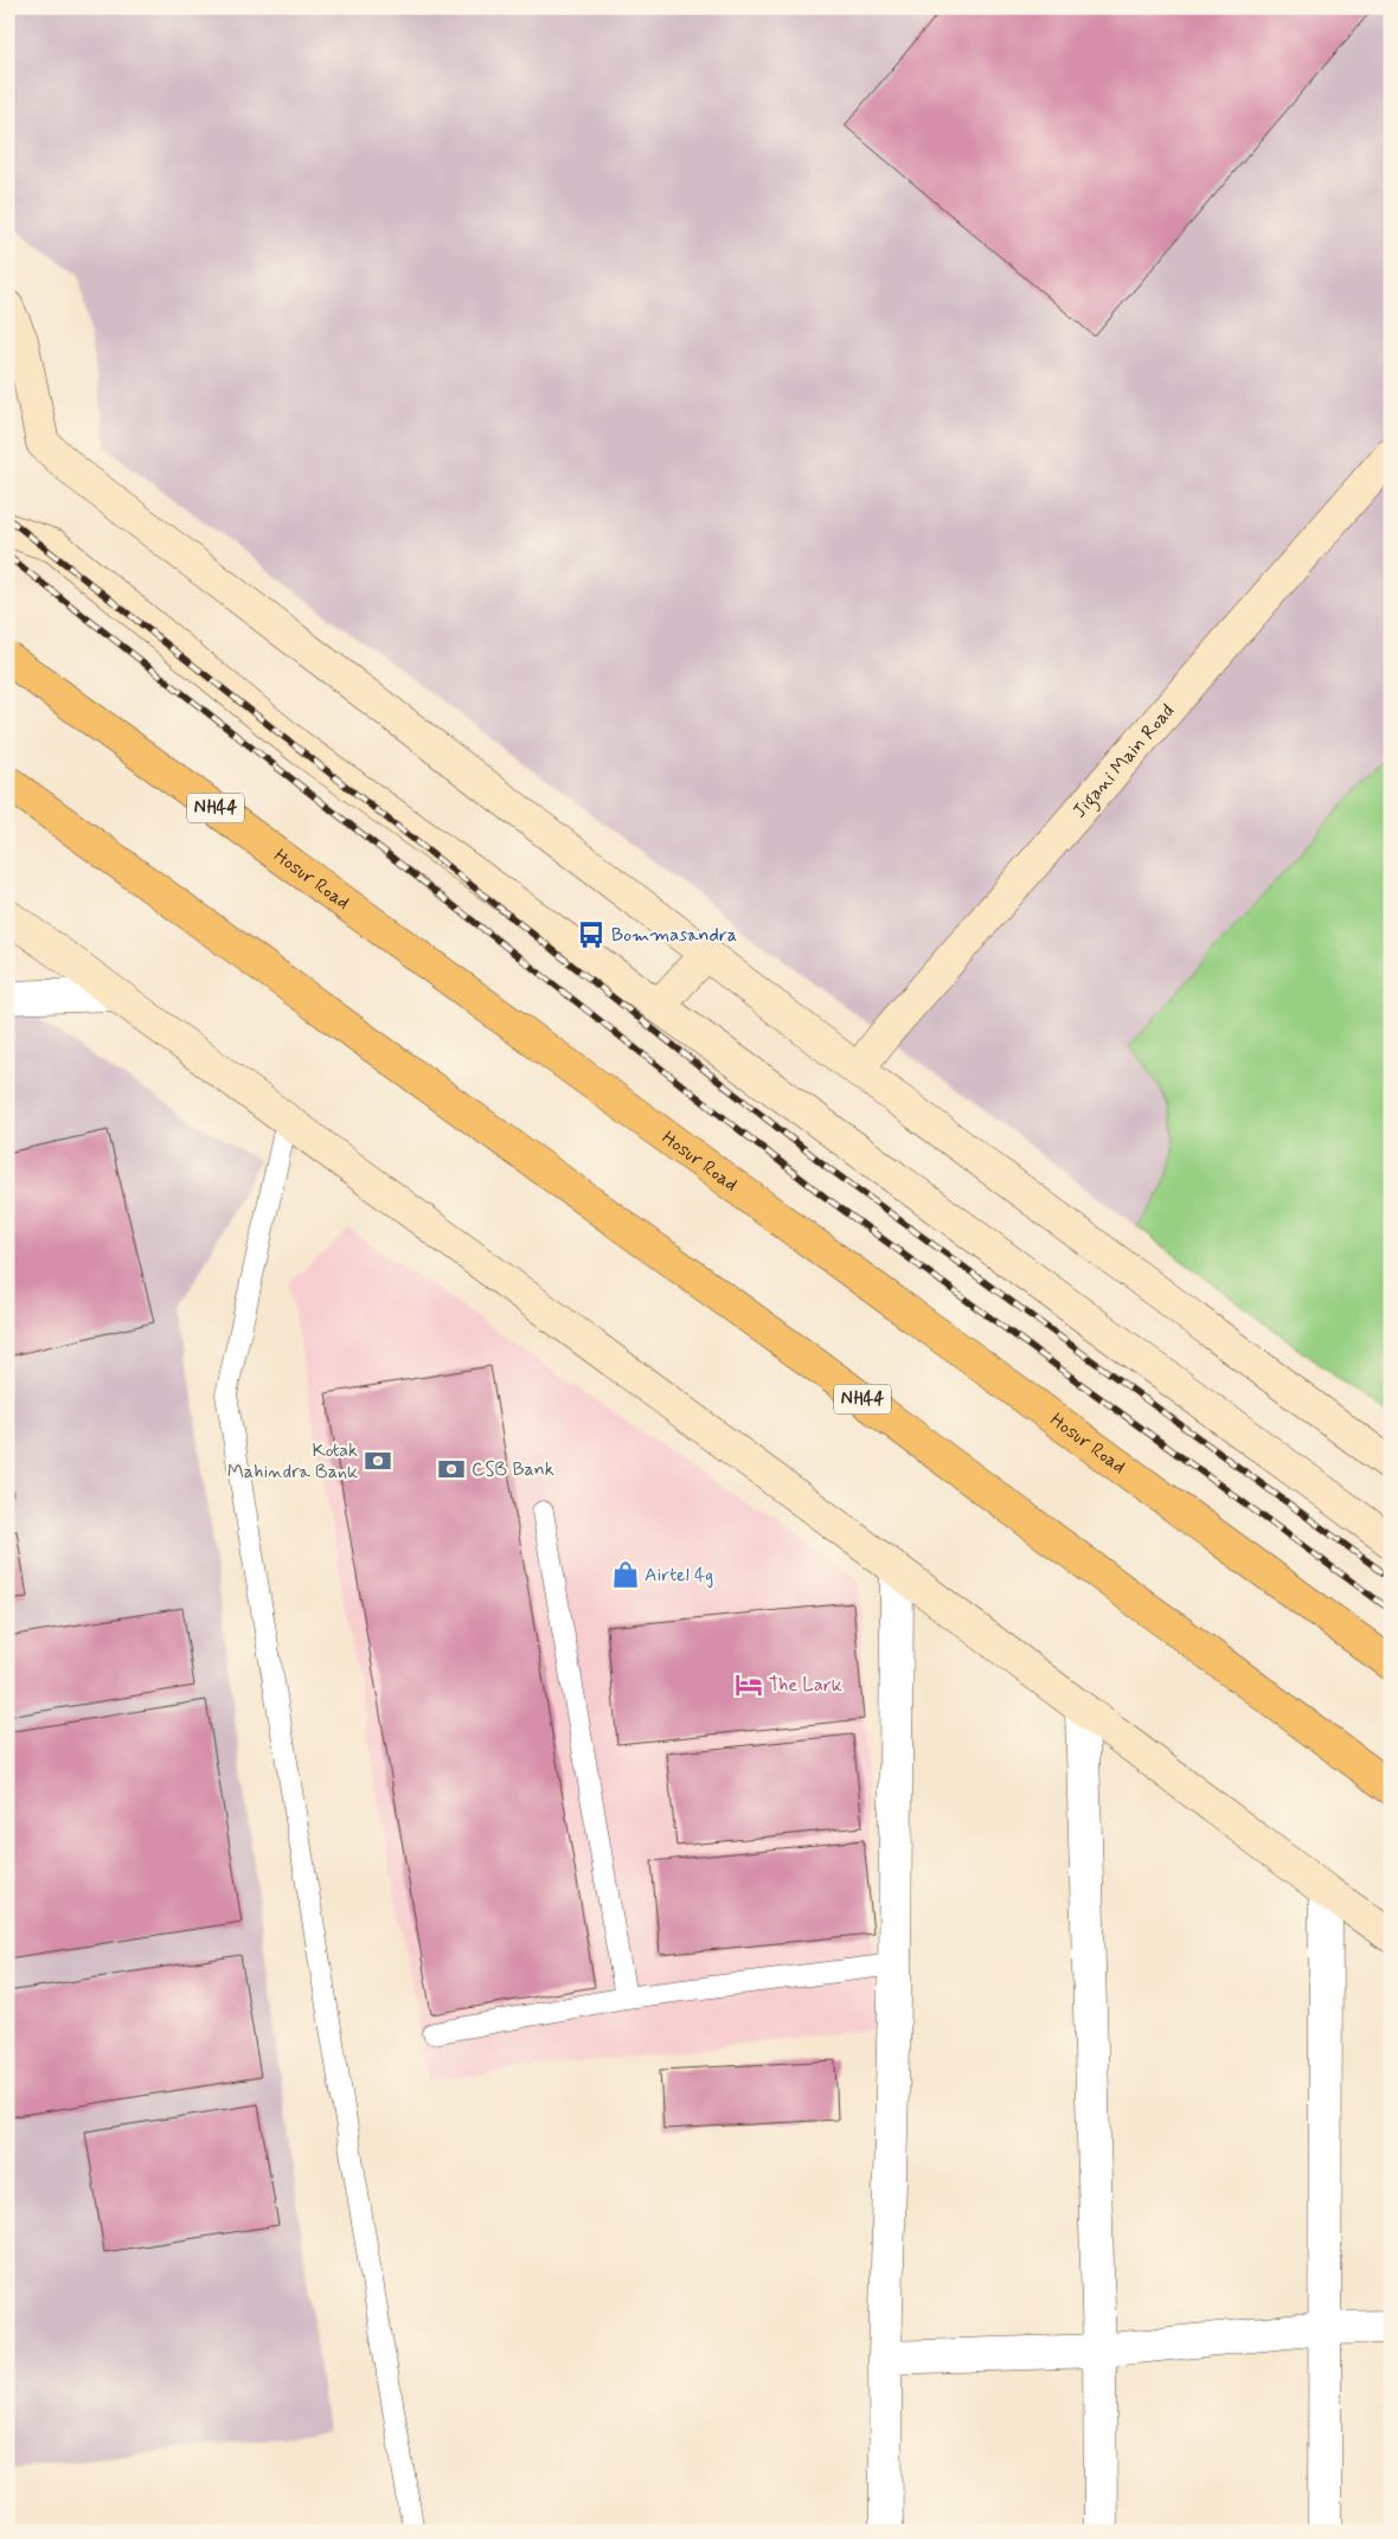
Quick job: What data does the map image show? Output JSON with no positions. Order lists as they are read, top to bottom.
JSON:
{
  "streets": {
    "highway": ["NH44", "Hosur Road"],
    "street": ["Jigani Main Road"]
  },
  "places": {
    "bus stop": ["Bommasandra"],
    "bank": ["Kotak Mahindra Bank", "CSB Bank"],
    "shop": ["Airtel 4g"],
    "hotel": ["The Lark"]
  }
}
